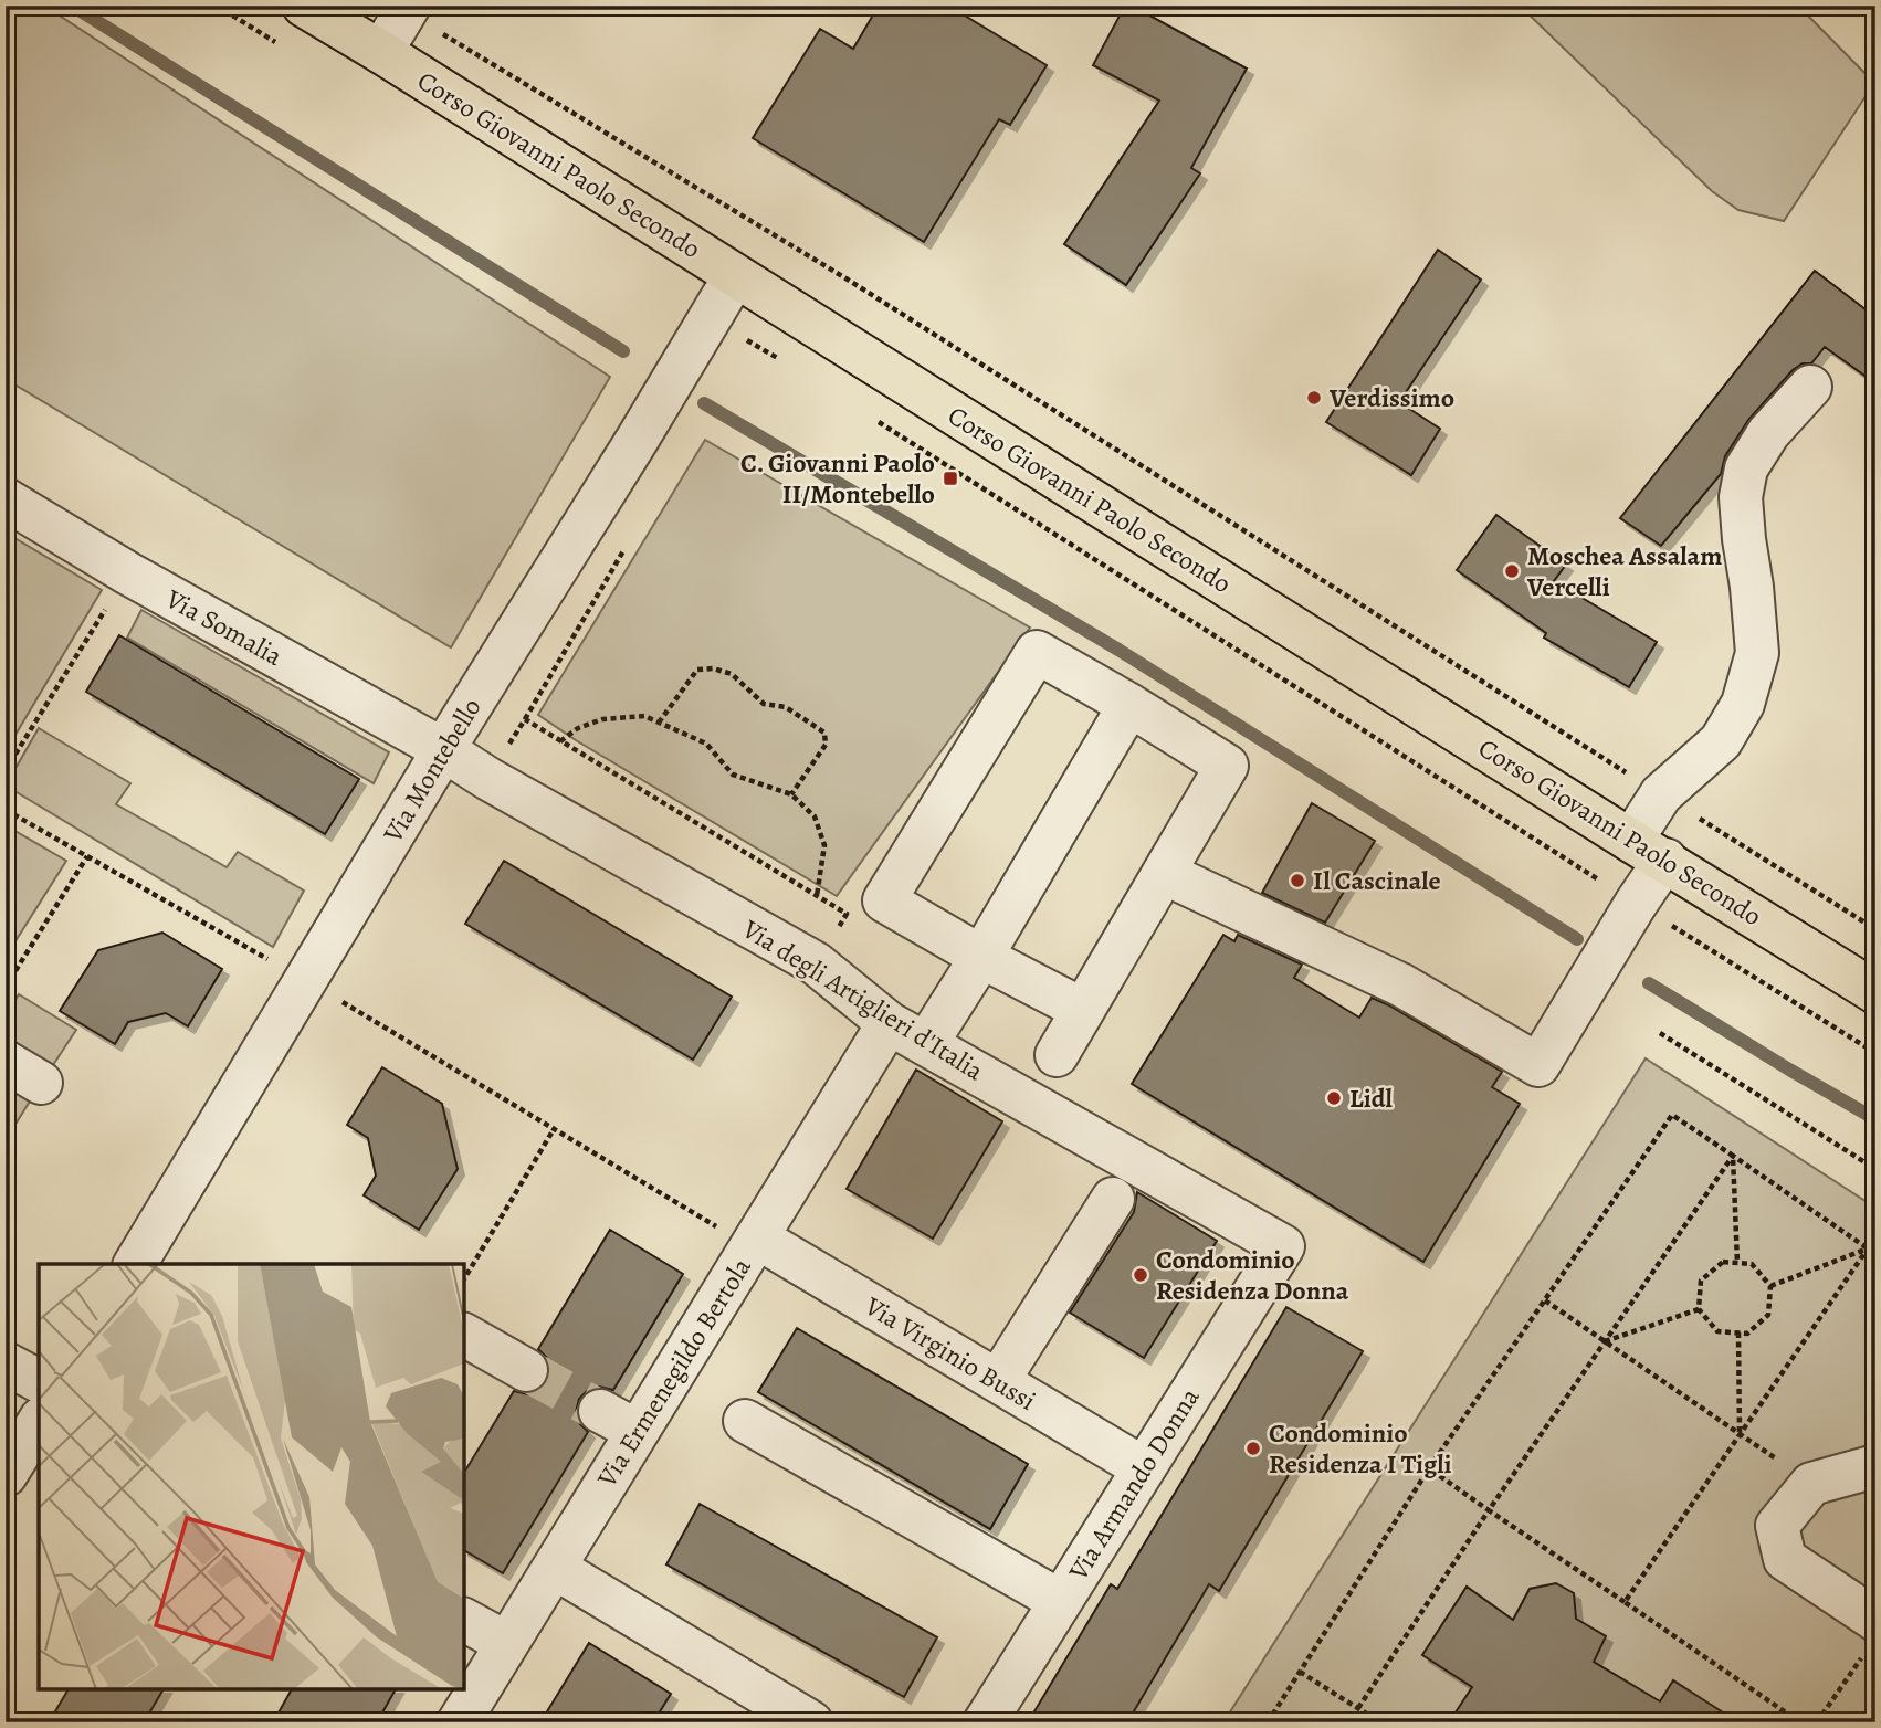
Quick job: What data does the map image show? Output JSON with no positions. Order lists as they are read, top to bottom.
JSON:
{
  "streets": {
    "main road": ["Corso Giovanni Paolo Secondo"],
    "street": [
      "Via Somalia",
      "Via Montebello",
      "Via degli Artiglieri d'Italia",
      "Via Virginio Bussi",
      "Via Ermenegildo Bertola",
      "Via Armando Donna"
    ]
  },
  "crossings": [
    ["Corso Giovanni Paolo Secondo", "Via Montebello"],
    ["Via Somalia", "Via Montebello"],
    ["Via Somalia", "Via degli Artiglieri d'Italia"],
    ["Via Montebello", "Via degli Artiglieri d'Italia"],
    ["Via degli Artiglieri d'Italia", "Via Ermenegildo Bertola"],
    ["Via degli Artiglieri d'Italia", "Via Armando Donna"],
    ["Via Virginio Bussi", "Via Ermenegildo Bertola"],
    ["Via Virginio Bussi", "Via Armando Donna"]
  ],
  "places": {
    "other": [
      "Verdissimo",
      "Moschea Assalam Vercelli",
      "Il Cascinale",
      "Lidl",
      "Condominio Residenza Donna",
      "Condominio Residenza I Tigli"
    ],
    "transit": ["C. Giovanni Paolo II/Montebello"]
  }
}
